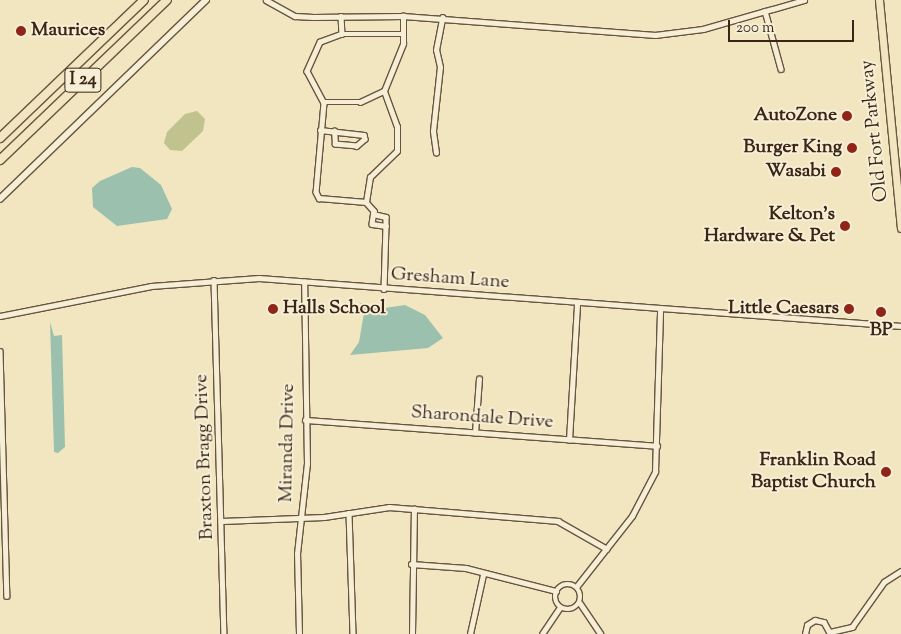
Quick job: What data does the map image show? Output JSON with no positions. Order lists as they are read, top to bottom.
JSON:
{
  "streets": {
    "highway": ["I 24"],
    "main road": ["Old Fort Parkway"],
    "street": [
      "Gresham Lane",
      "Sharondale Drive",
      "Miranda Drive",
      "Braxton Bragg Drive"
    ]
  },
  "crossings": [
    ["Gresham Lane", "Miranda Drive"],
    ["Gresham Lane", "Braxton Bragg Drive"],
    ["Sharondale Drive", "Miranda Drive"]
  ],
  "places": [
    "Maurices",
    "AutoZone",
    "Burger King",
    "Wasabi",
    "Kelton's Hardware & Pet",
    "Halls School",
    "Little Caesars",
    "BP",
    "Franklin Road Baptist Church"
  ],
  "scale_bar": "200 m"
}
